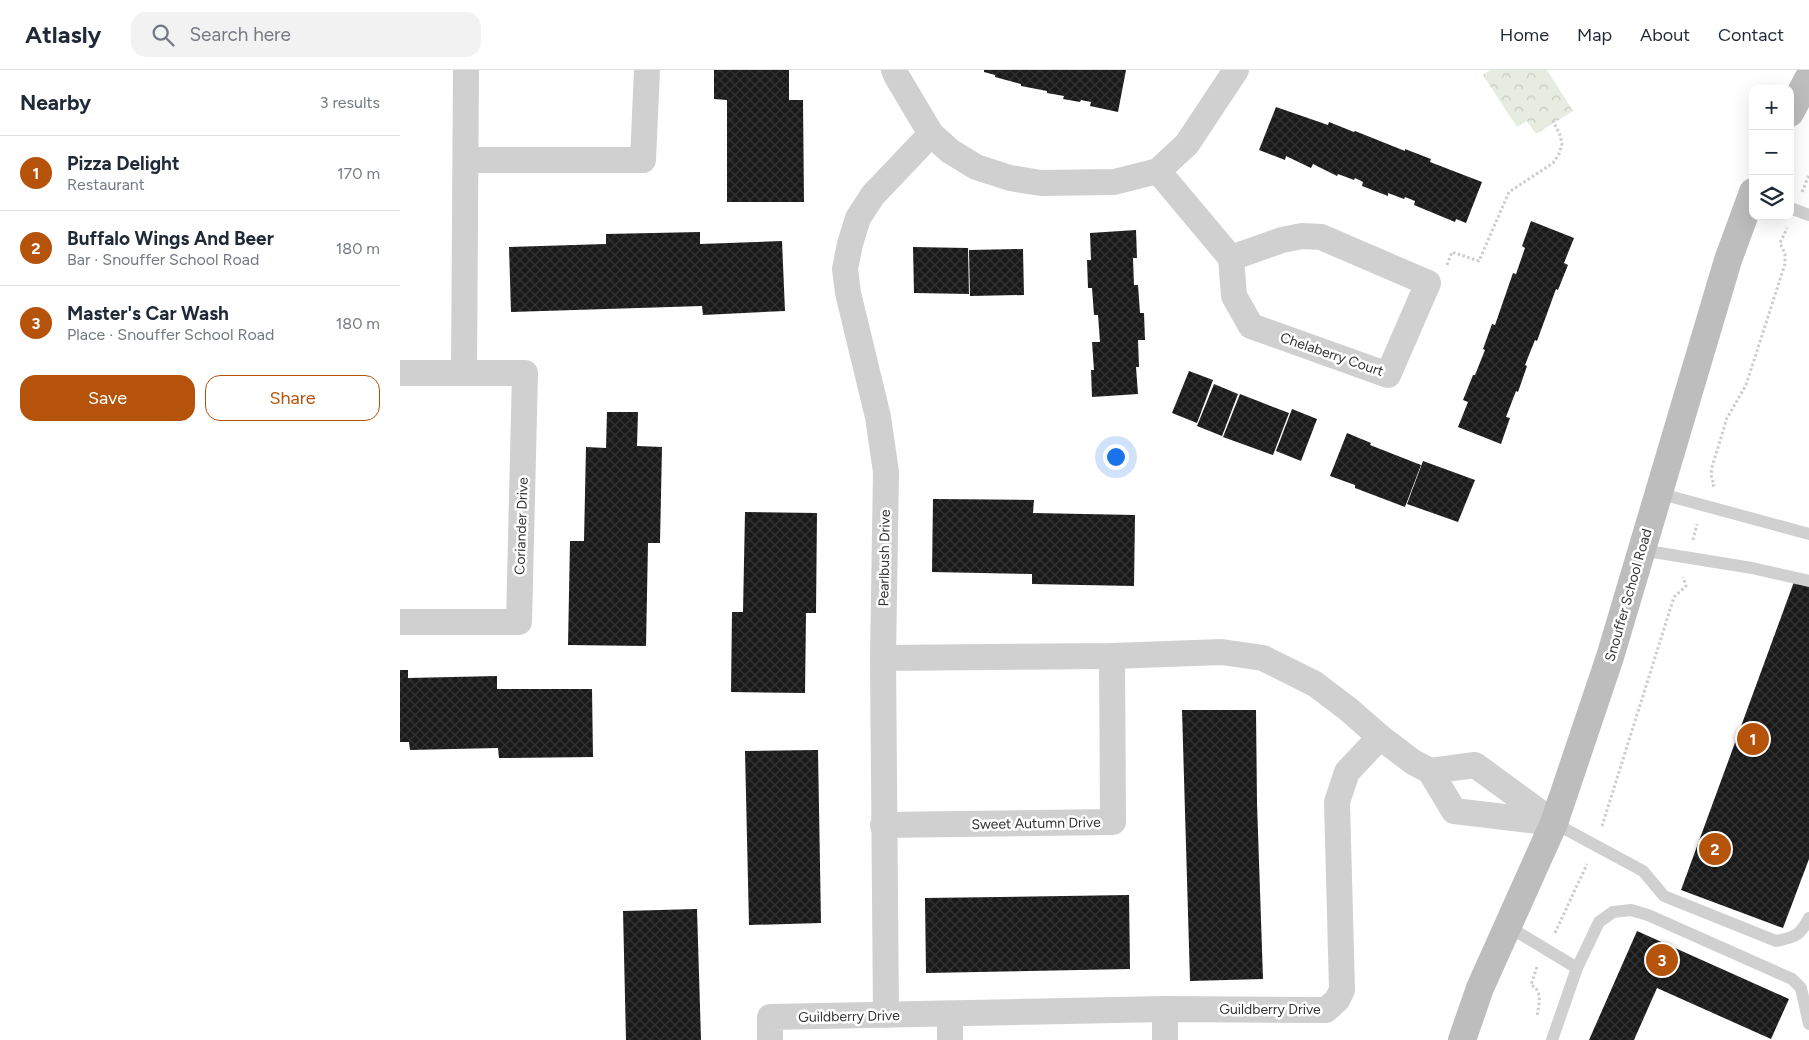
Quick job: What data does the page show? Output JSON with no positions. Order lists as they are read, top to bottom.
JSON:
{
  "streets": {
    "main road": ["Snouffer School Road"],
    "street": [
      "Chelaberry Court",
      "Coriander Drive",
      "Pearlbush Drive",
      "Sweet Autumn Drive",
      "Guildberry Drive"
    ]
  },
  "crossings": [
    ["Pearlbush Drive", "Sweet Autumn Drive"],
    ["Pearlbush Drive", "Guildberry Drive"]
  ],
  "page": {
    "header": "Atlasly",
    "search": "Search here",
    "nav": [
      "Home",
      "Map",
      "About",
      "Contact"
    ],
    "heading": ["Nearby", "3 results"],
    "map_buttons": ["+", "−"],
    "list": [
      {
        "mark": "1",
        "name": "Pizza Delight",
        "note": "Restaurant",
        "value": "170 m"
      },
      {
        "mark": "2",
        "name": "Buffalo Wings And Beer",
        "note": "Bar · Snouffer School Road",
        "value": "180 m"
      },
      {
        "mark": "3",
        "name": "Master's Car Wash",
        "note": "Place · Snouffer School Road",
        "value": "180 m"
      }
    ],
    "buttons": ["Save", "Share"],
    "pins": ["1", "2", "3"]
  }
}
